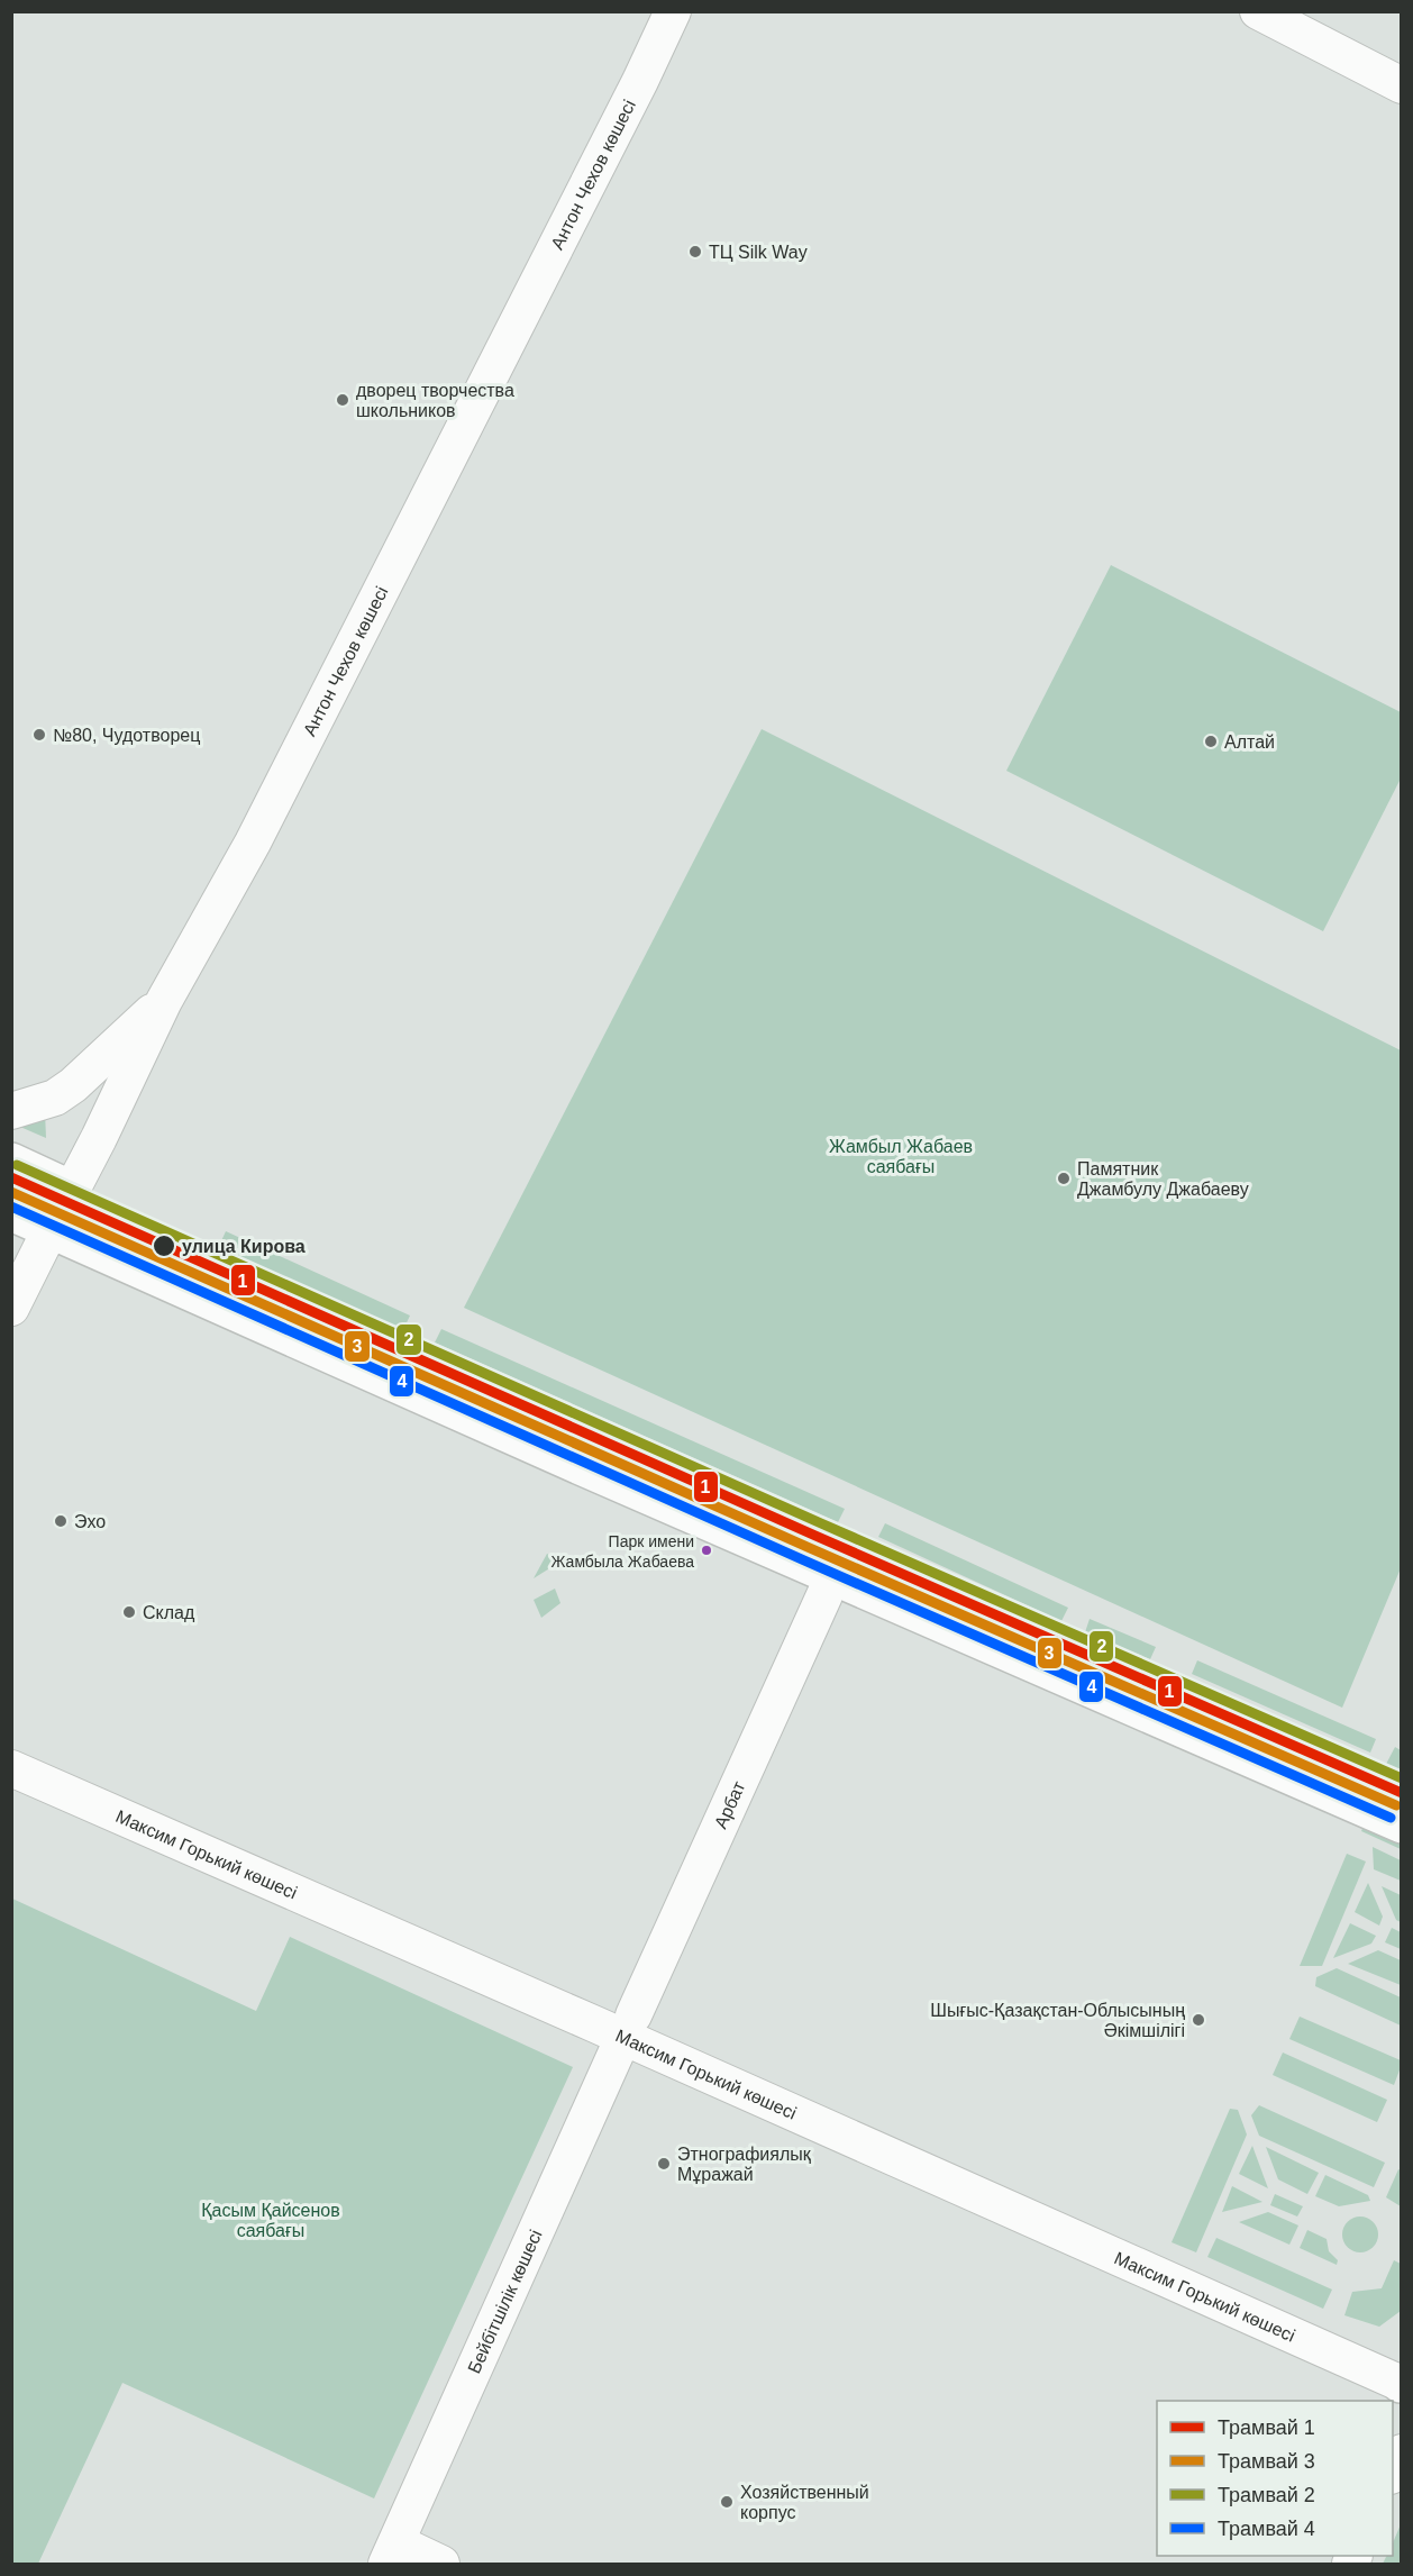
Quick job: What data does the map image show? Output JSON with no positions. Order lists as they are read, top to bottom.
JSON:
{
  "streets": {
    "main road": ["Антон Чехов көшесі"],
    "street": ["Арбат", "Максим Горький көшесі", "Бейбітшілік көшесі"]
  },
  "crossings": [
    ["Арбат", "Максим Горький көшесі"],
    ["Арбат", "Бейбітшілік көшесі"],
    ["Максим Горький көшесі", "Бейбітшілік көшесі"]
  ],
  "parks": ["Жамбыл Жабаев саябағы", "Қасым Қайсенов саябағы"],
  "places": [
    "ТЦ Silk Way",
    "дворец творчества школьников",
    "№80, Чудотворец",
    "Алтай",
    "Памятник Джамбулу Джабаеву",
    "улица Кирова",
    "Эхо",
    "Парк имени Жамбыла Жабаева",
    "Склад",
    "Шығыс-Қазақстан-Облысының Әкімшілігі",
    "Этнографиялық Мұражай",
    "Хозяйственный корпус"
  ],
  "lines": [
    "tram line 2",
    "tram line 1",
    "tram line 3",
    "tram line 4"
  ],
  "legend": [
    "Трамвай 1",
    "Трамвай 3",
    "Трамвай 2",
    "Трамвай 4"
  ]
}
